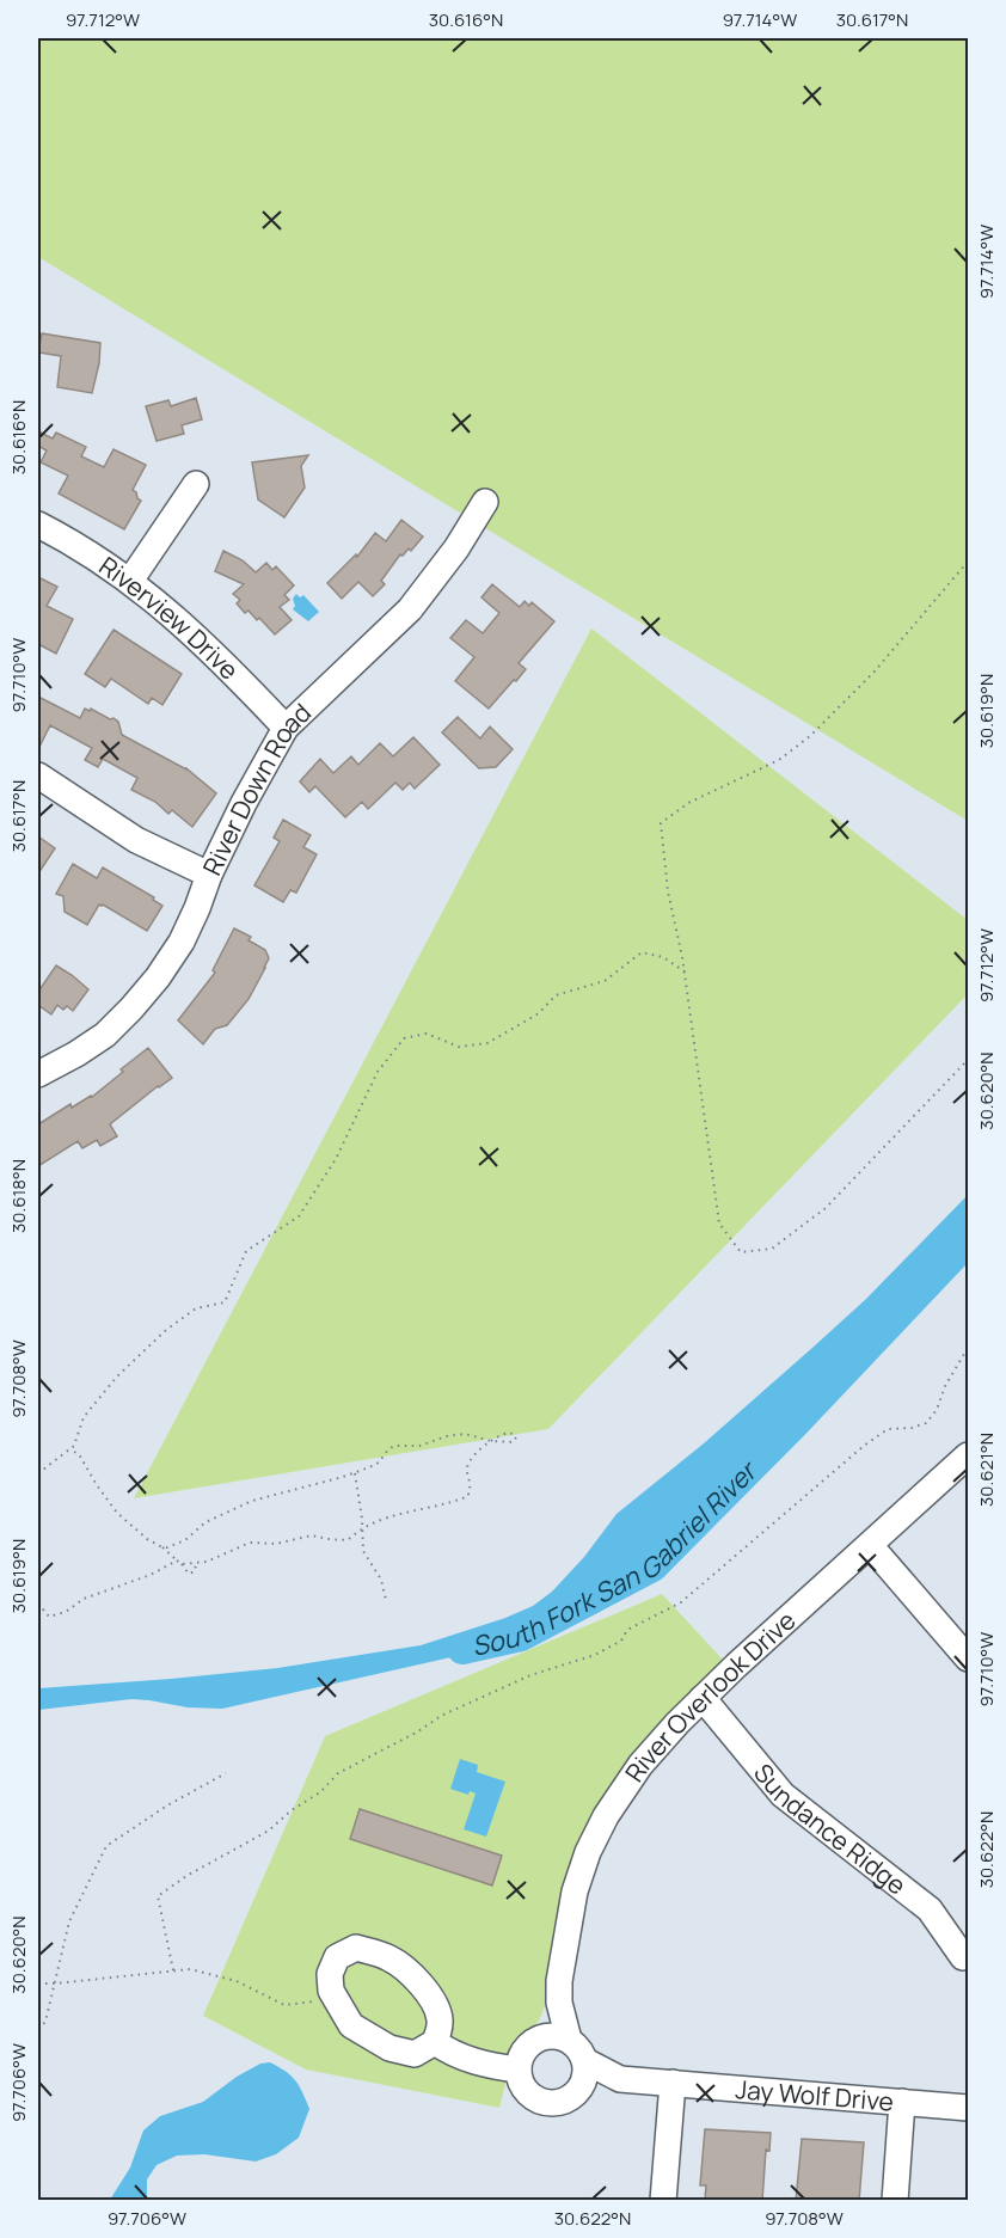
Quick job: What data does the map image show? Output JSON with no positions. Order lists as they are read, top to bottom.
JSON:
{
  "streets": {
    "street": [
      "Riverview Drive",
      "River Down Road",
      "River Overlook Drive",
      "Sundance Ridge",
      "Jay Wolf Drive"
    ]
  },
  "crossings": [
    ["Riverview Drive", "River Down Road"],
    ["River Overlook Drive", "Sundance Ridge"]
  ],
  "water": ["South Fork San Gabriel River"],
  "coordinates": [
    "97.712°W",
    "30.616°N",
    "97.714°W",
    "30.617°N",
    "97.710°W",
    "30.619°N",
    "30.620°N",
    "30.618°N",
    "97.708°W",
    "30.621°N",
    "30.622°N",
    "97.706°W"
  ]
}
